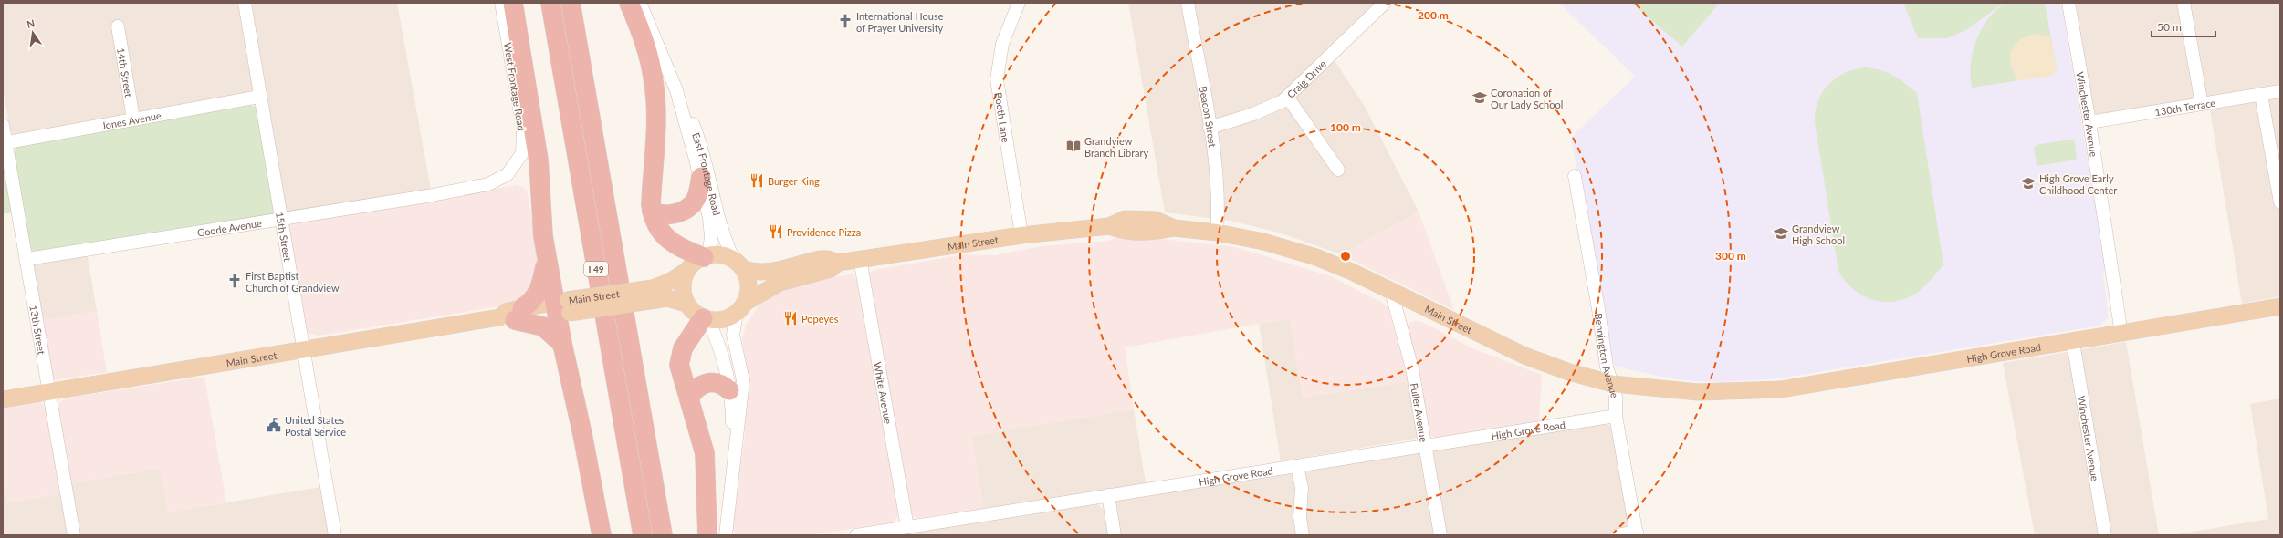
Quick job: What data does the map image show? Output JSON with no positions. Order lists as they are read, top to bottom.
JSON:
{
  "streets": {
    "highway": ["I 49"],
    "main road": ["Main Street", "High Grove Road"],
    "street": [
      "14th Street",
      "Craig Drive",
      "West Frontage Road",
      "130th Terrace",
      "Winchester Avenue",
      "Booth Lane",
      "Beacon Street",
      "Jones Avenue",
      "East Frontage Road",
      "Goode Avenue",
      "15th Street",
      "13th Street",
      "Bennington Avenue",
      "White Avenue",
      "Fuller Avenue"
    ]
  },
  "crossings": [
    ["14th Street", "Jones Avenue"],
    ["Craig Drive", "Beacon Street"],
    ["West Frontage Road", "Goode Avenue"],
    ["130th Terrace", "Winchester Avenue"],
    ["Winchester Avenue", "High Grove Road"],
    ["Booth Lane", "Main Street"],
    ["Beacon Street", "Main Street"],
    ["Jones Avenue", "15th Street"],
    ["Jones Avenue", "13th Street"],
    ["East Frontage Road", "Main Street"],
    ["Goode Avenue", "15th Street"],
    ["Goode Avenue", "13th Street"],
    ["15th Street", "Main Street"],
    ["Main Street", "13th Street"],
    ["Main Street", "High Grove Road"],
    ["Main Street", "Bennington Avenue"],
    ["Main Street", "White Avenue"],
    ["Main Street", "Fuller Avenue"],
    ["High Grove Road", "Bennington Avenue"],
    ["High Grove Road", "White Avenue"],
    ["High Grove Road", "Fuller Avenue"]
  ],
  "places": {
    "church": ["International House of Prayer University", "First Baptist Church of Grandview"],
    "school or university": ["Coronation of Our Lady School", "High Grove Early Childhood Center", "Grandview High School"],
    "library": ["Grandview Branch Library"],
    "restaurant": ["Burger King", "Providence Pizza", "Popeyes"],
    "public building": ["United States Postal Service"]
  },
  "scale_bar": "50 m",
  "north": "top",
  "rings": ["200 m", "100 m", "300 m"]
}
